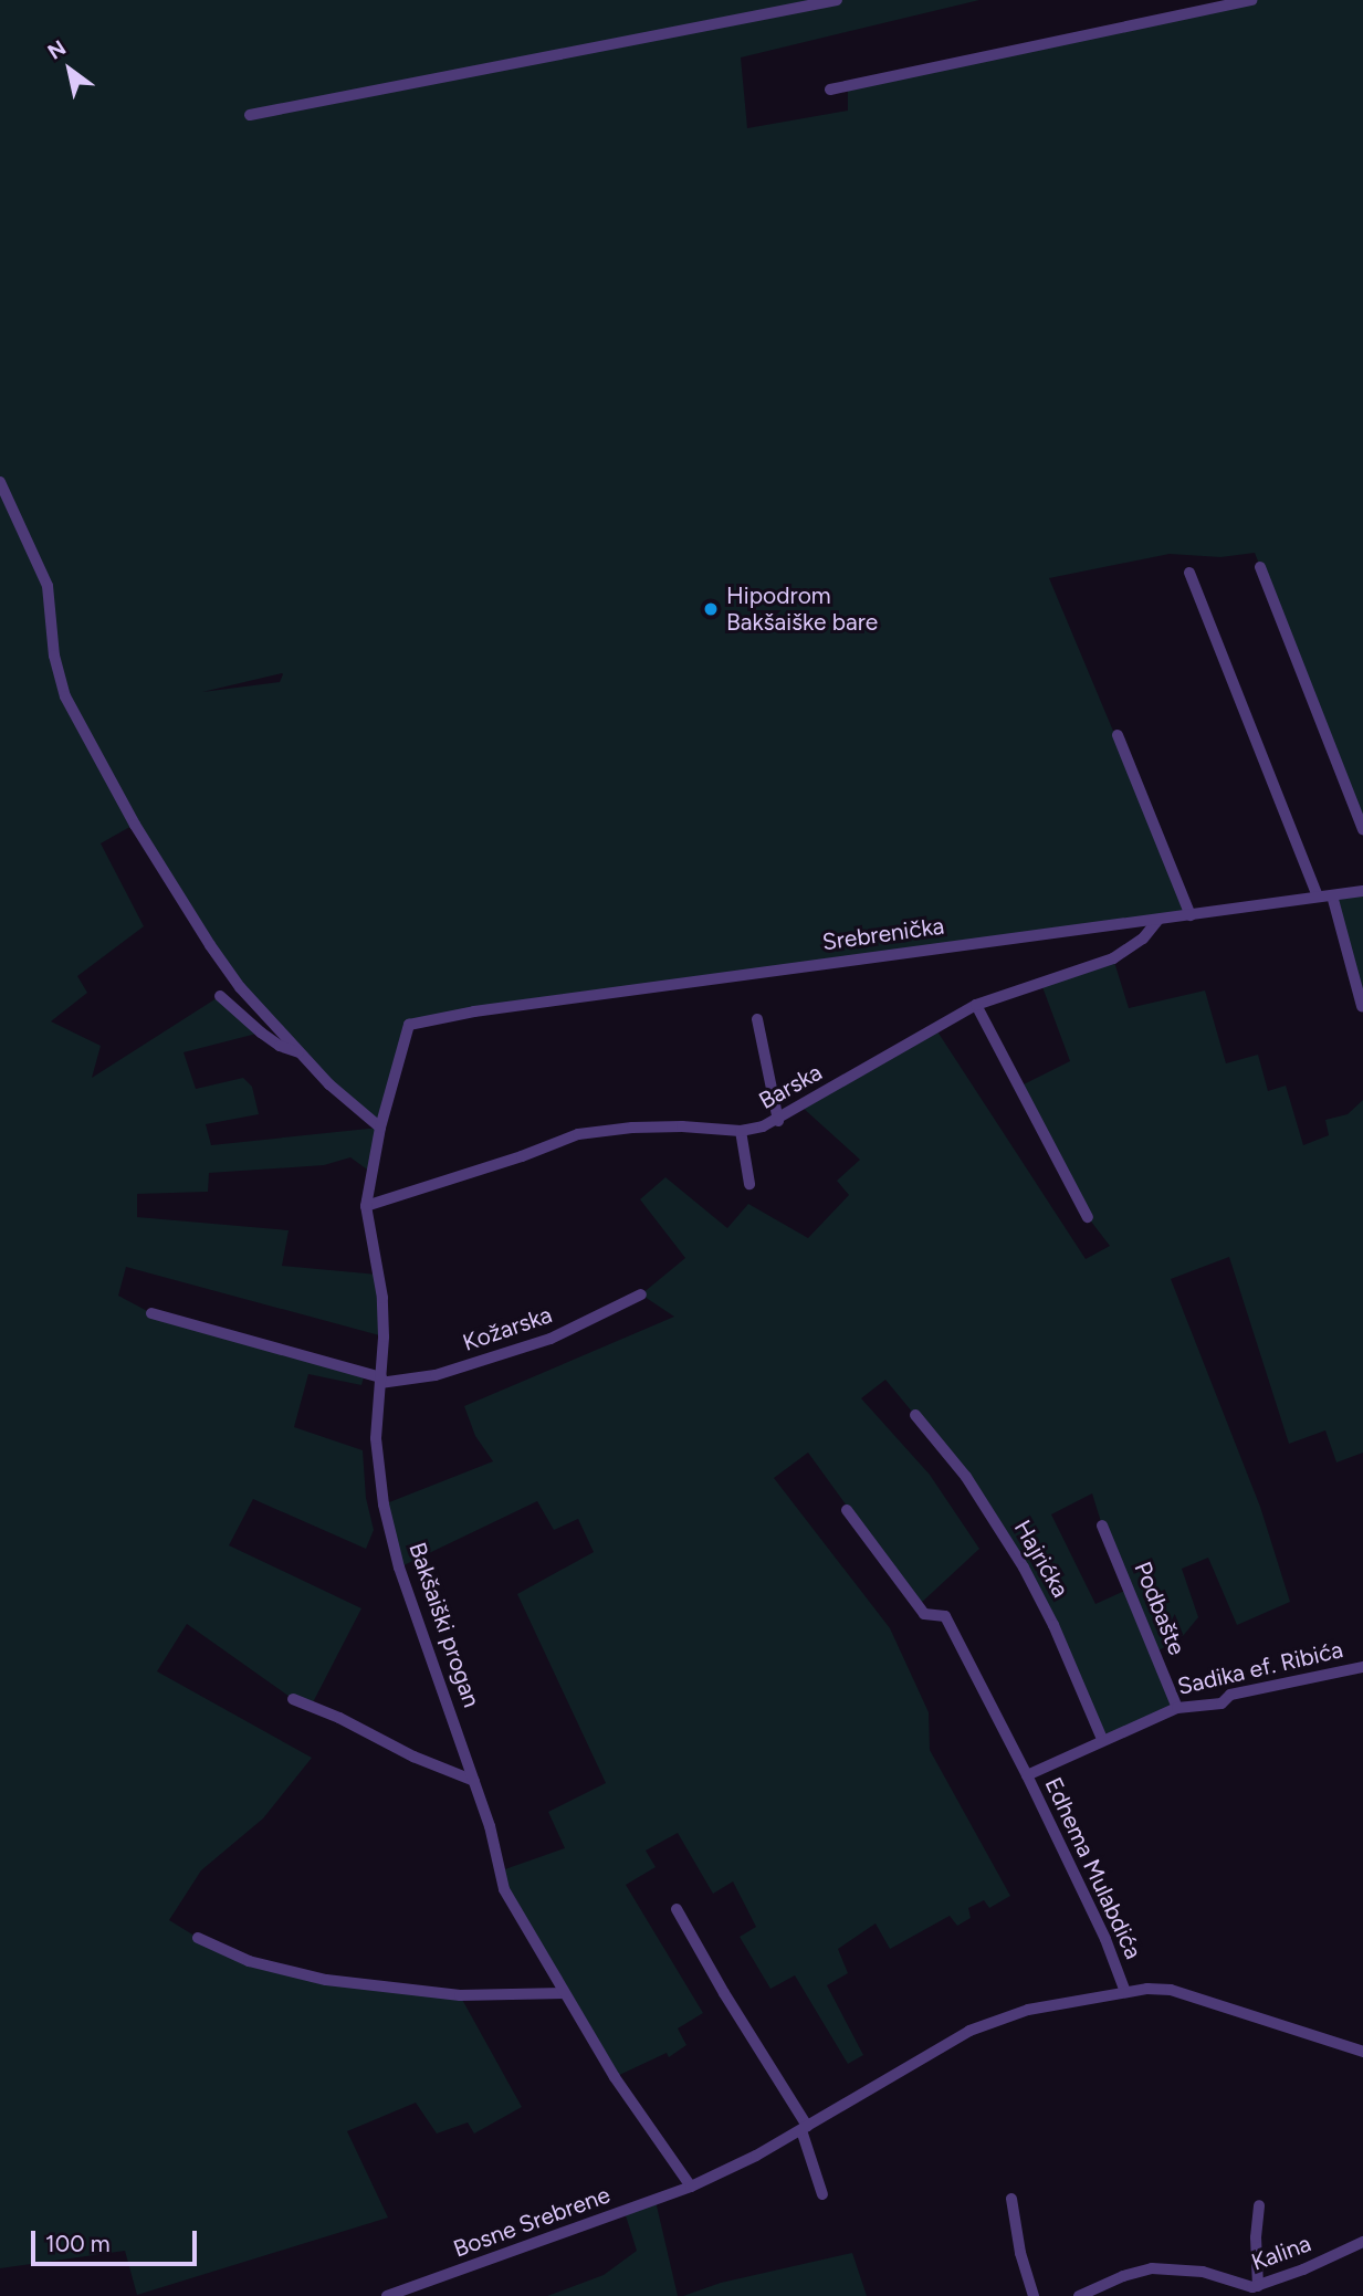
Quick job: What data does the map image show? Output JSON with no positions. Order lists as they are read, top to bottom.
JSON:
{
  "streets": {
    "street": [
      "Srebrenička",
      "Barska",
      "Kožarska",
      "Hajrićka",
      "Podbašte",
      "Bakšaiški progan",
      "Sadika ef. Ribića",
      "Edhema Mulabdića",
      "Bosne Srebrene",
      "Kalina"
    ]
  },
  "crossings": [
    ["Srebrenička", "Barska"],
    ["Srebrenička", "Bakšaiški progan"],
    ["Barska", "Bakšaiški progan"],
    ["Kožarska", "Bakšaiški progan"],
    ["Hajrićka", "Sadika ef. Ribića"],
    ["Podbašte", "Sadika ef. Ribića"],
    ["Bakšaiški progan", "Bosne Srebrene"],
    ["Sadika ef. Ribića", "Edhema Mulabdića"],
    ["Edhema Mulabdića", "Bosne Srebrene"]
  ],
  "places": ["Hipodrom Bakšaiške bare"],
  "scale_bar": "100 m",
  "north": "top left"
}
